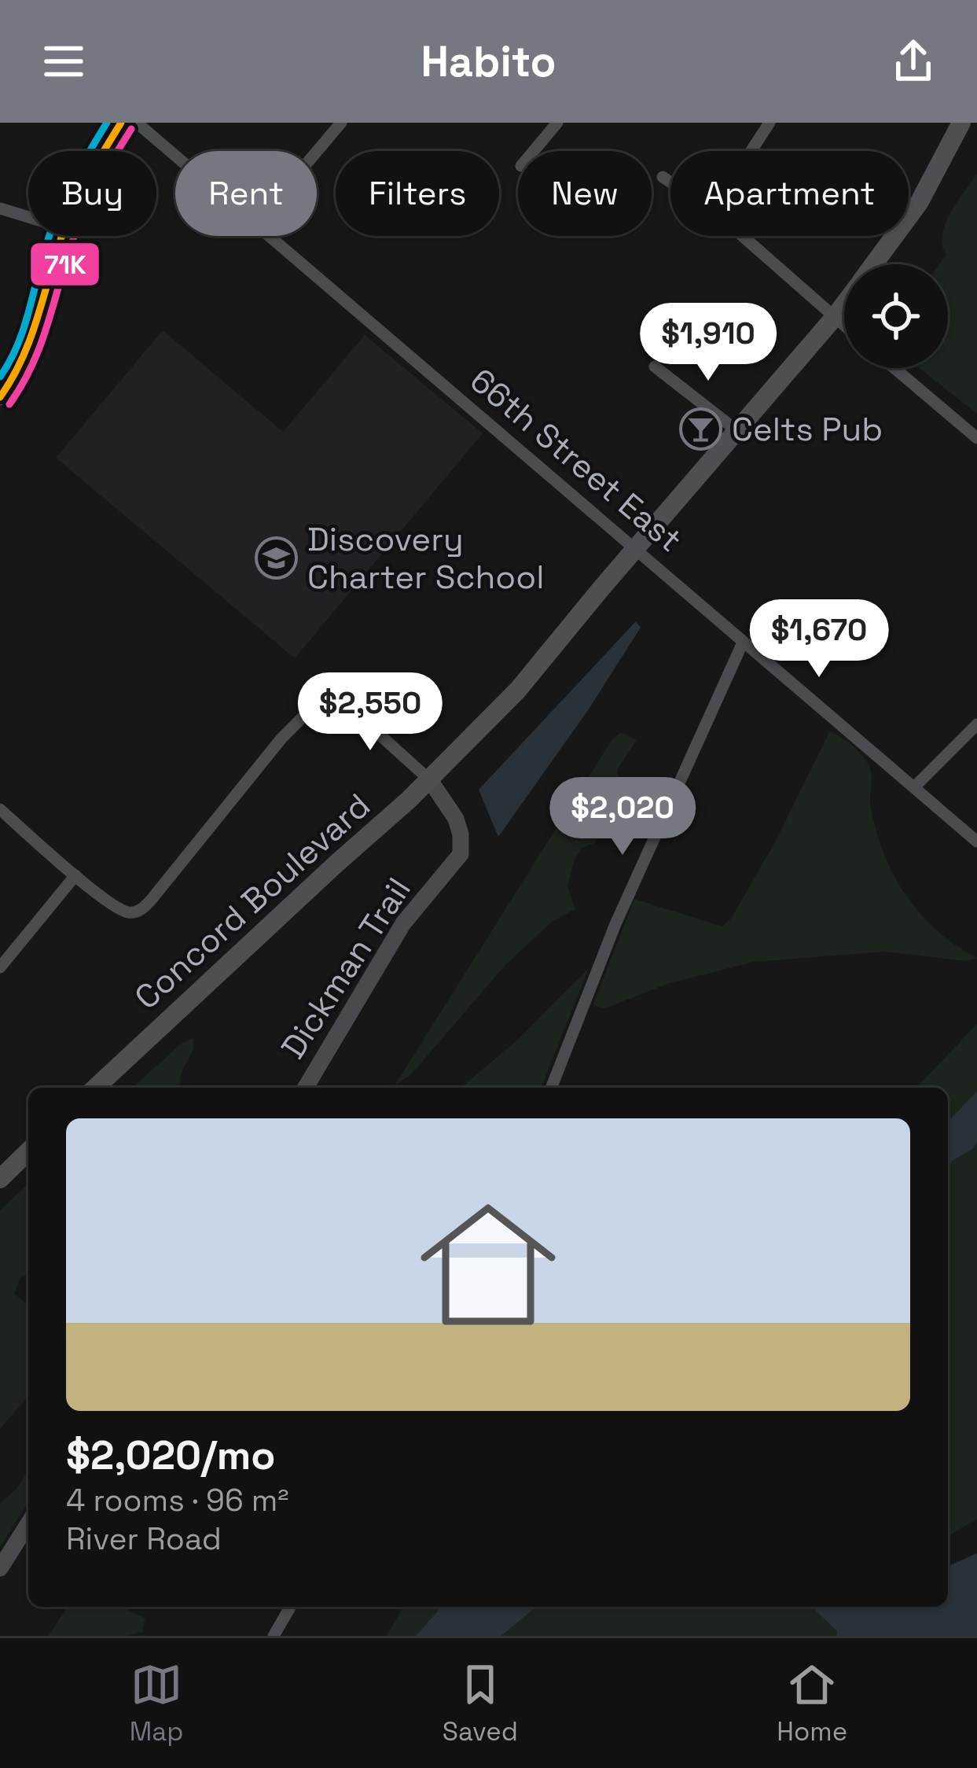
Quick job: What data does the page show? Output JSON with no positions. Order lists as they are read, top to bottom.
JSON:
{
  "streets": {
    "main road": ["Concord Boulevard"],
    "street": ["66th Street East", "Dickman Trail"]
  },
  "crossings": [
    ["66th Street East", "Concord Boulevard"],
    ["Concord Boulevard", "Dickman Trail"]
  ],
  "places": {
    "bar": ["Celts Pub"],
    "school or university": ["Discovery Charter School"]
  },
  "lines": ["transit line 71K"],
  "page": {
    "header": "Habito",
    "chip": [
      "Buy",
      "Rent",
      "Filters",
      "New",
      "Apartment"
    ],
    "price": [
      "$1,910",
      "$1,670",
      "$2,550",
      "$2,020"
    ],
    "list": [
      {
        "name": "$2,020/mo",
        "note": "4 rooms · 96 m² · River Road"
      }
    ],
    "tabs": ["Map", "Saved", "Home"]
  }
}
